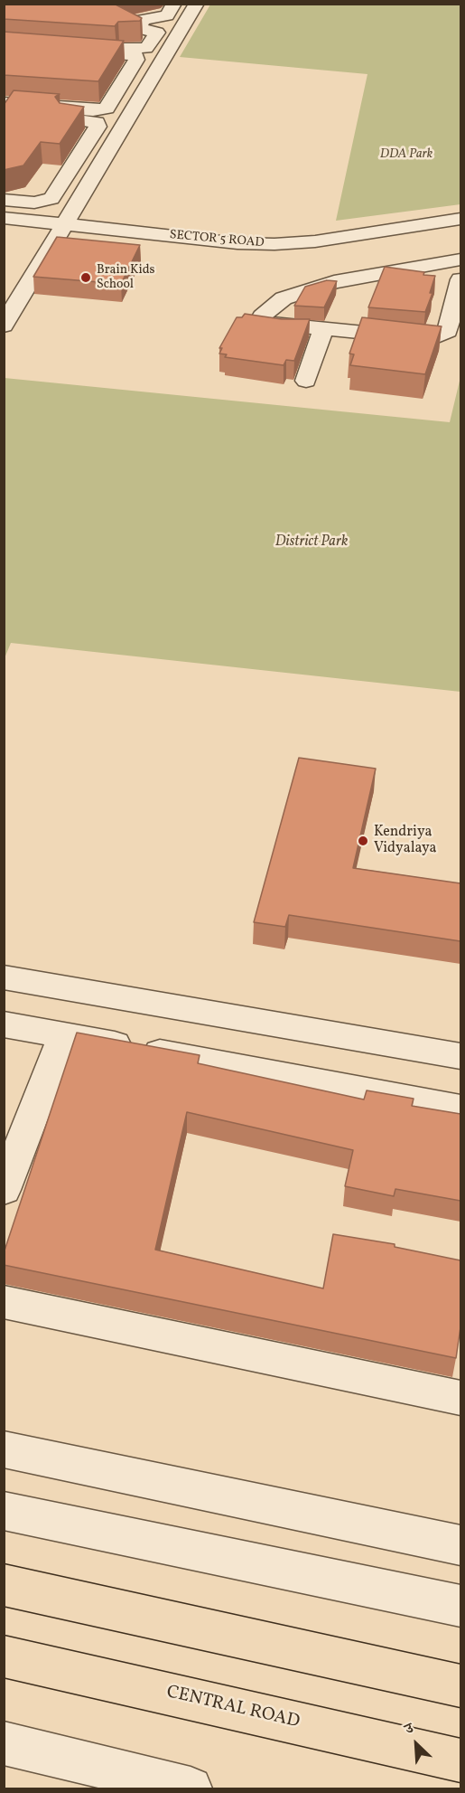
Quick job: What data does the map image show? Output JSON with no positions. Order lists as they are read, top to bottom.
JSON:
{
  "streets": {
    "main road": ["CENTRAL ROAD"],
    "street": ["SECTOR 5 ROAD"]
  },
  "parks": ["DDA Park", "District Park"],
  "places": ["Brain Kids School", "Kendriya Vidyalaya"],
  "north": "top left"
}
